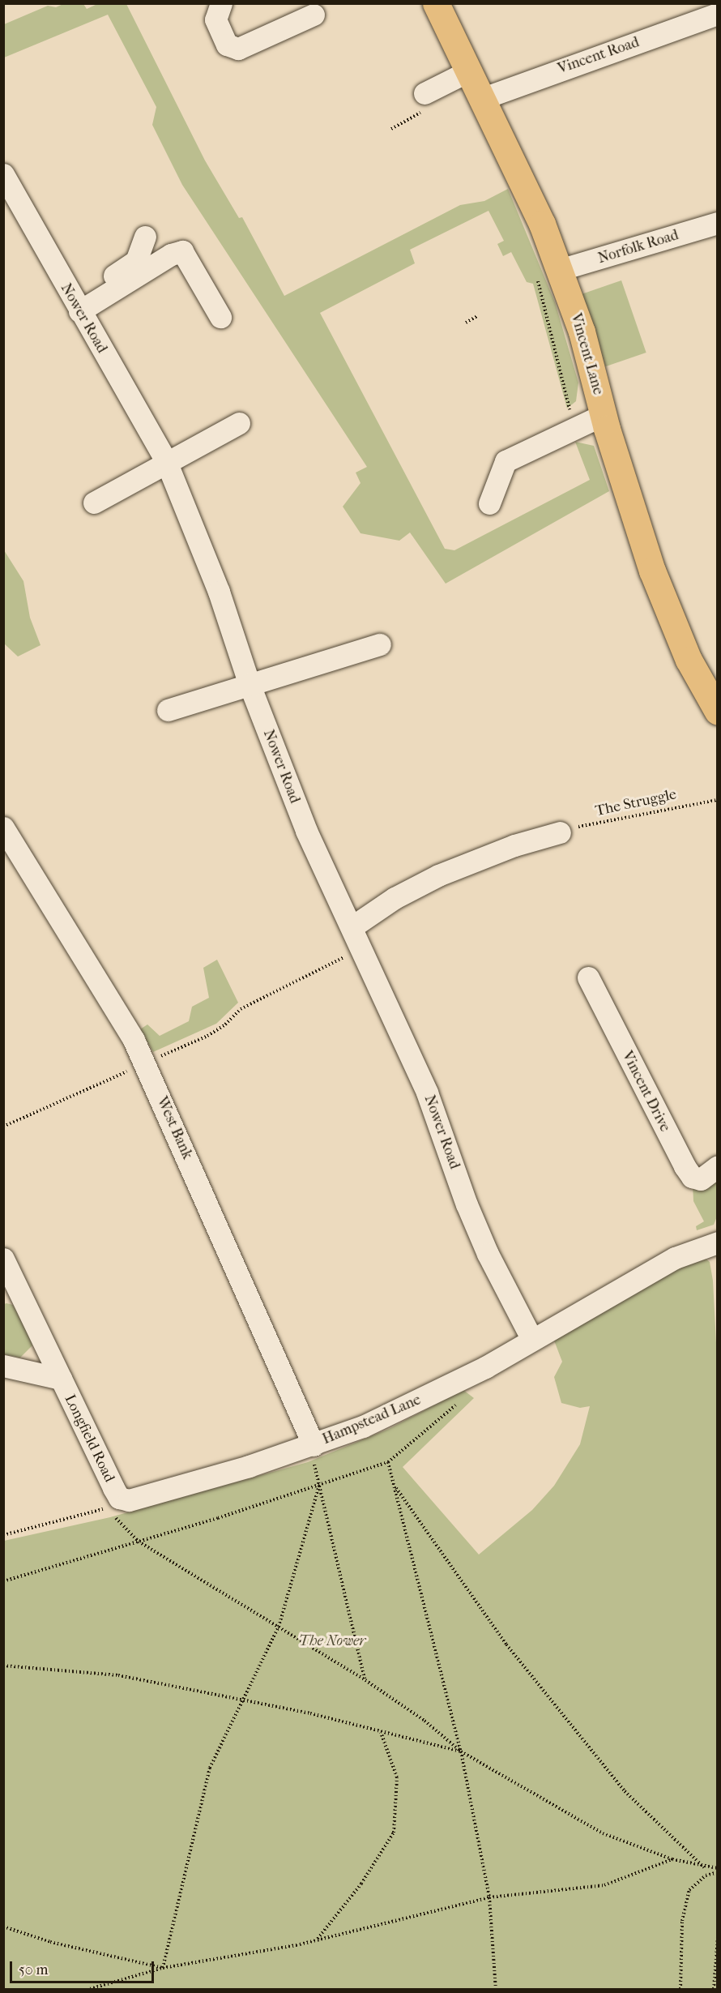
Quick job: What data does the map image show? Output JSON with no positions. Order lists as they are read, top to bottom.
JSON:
{
  "streets": {
    "main road": ["Vincent Lane"],
    "street": [
      "Vincent Road",
      "Norfolk Road",
      "Nower Road",
      "Vincent Drive",
      "West Bank",
      "Hampstead Lane",
      "Longfield Road"
    ],
    "path": ["The Struggle"]
  },
  "crossings": [
    ["Vincent Road", "Vincent Lane"],
    ["Norfolk Road", "Vincent Lane"],
    ["Nower Road", "Hampstead Lane"],
    ["West Bank", "Hampstead Lane"],
    ["Hampstead Lane", "Longfield Road"]
  ],
  "parks": ["The Nower"],
  "scale_bar": "50 m"
}
